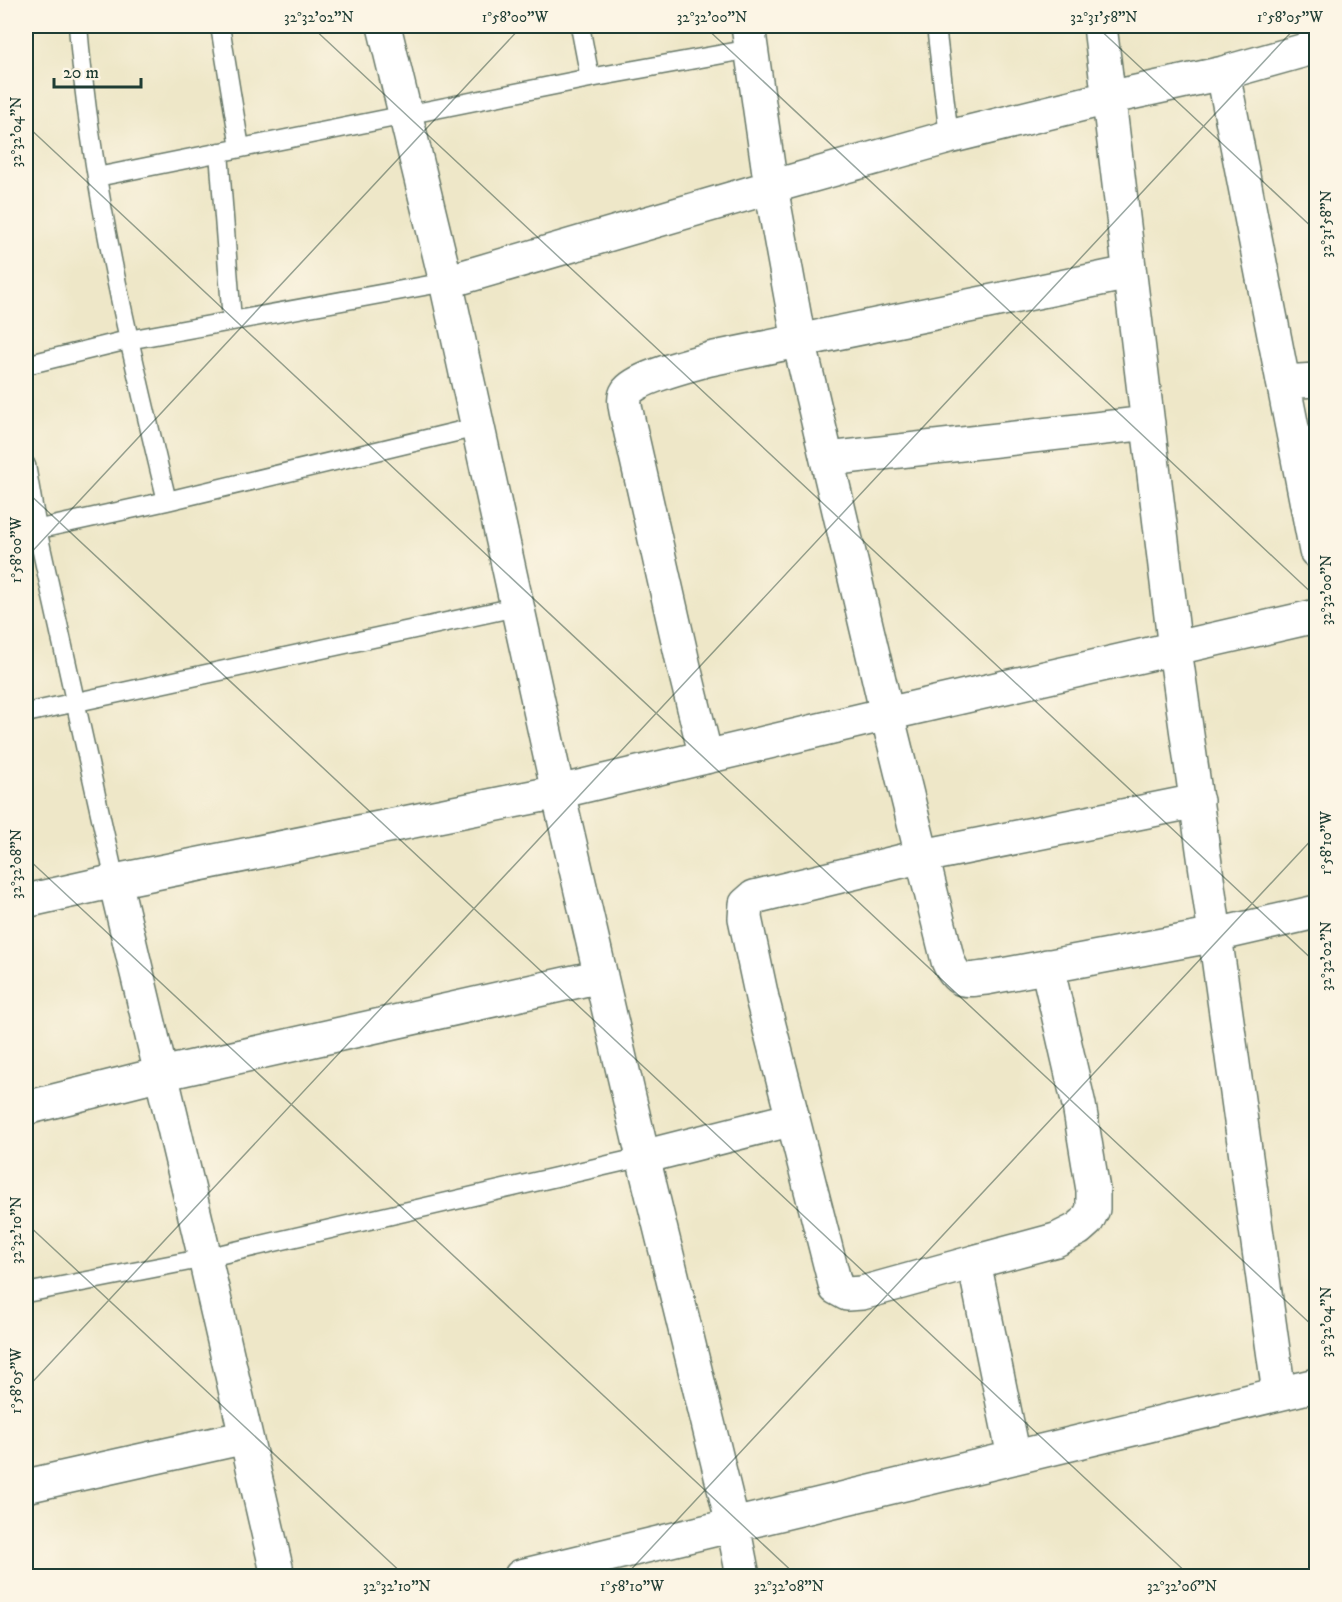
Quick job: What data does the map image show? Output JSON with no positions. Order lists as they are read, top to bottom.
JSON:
{
  "scale_bar": "20 m",
  "coordinates": [
    "32°32'02\"N",
    "1°58'00\"W",
    "32°32'00\"N",
    "32°31'58\"N",
    "1°58'05\"W",
    "32°32'04\"N",
    "1°58'10\"W",
    "32°32'08\"N",
    "32°32'10\"N",
    "32°32'06\"N"
  ]
}
